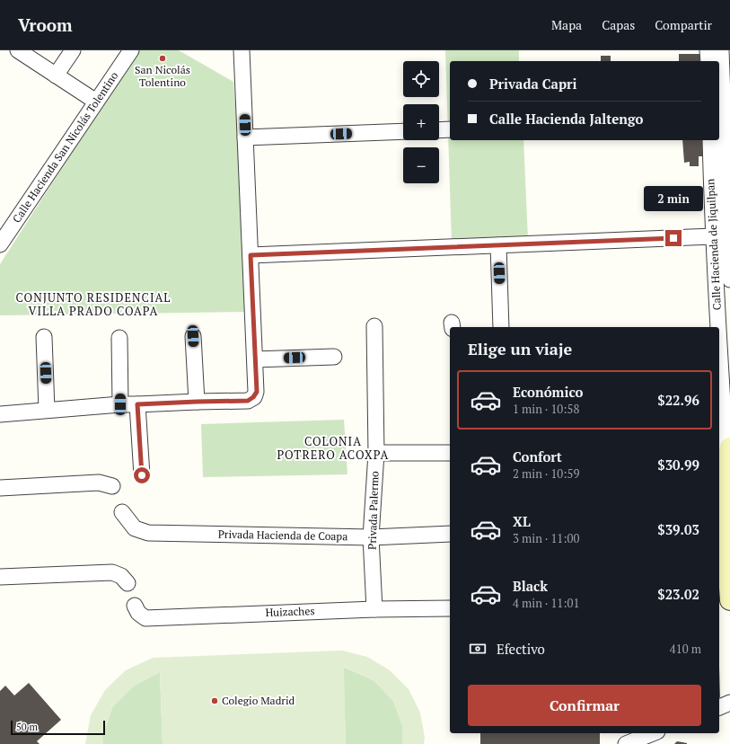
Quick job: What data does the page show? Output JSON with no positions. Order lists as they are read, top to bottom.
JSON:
{
  "streets": {
    "street": [
      "Calle Hacienda San Nicolás Tolentino",
      "Calle Hacienda de Jiquilpan",
      "Privada Palermo",
      "Privada Hacienda de Coapa",
      "Huizaches"
    ]
  },
  "crossings": [
    ["Privada Palermo", "Privada Hacienda de Coapa"],
    ["Privada Palermo", "Huizaches"]
  ],
  "districts": ["CONJUNTO RESIDENCIAL VILLA PRADO COAPA", "COLONIA POTRERO ACOXPA"],
  "places": ["San Nicolás Tolentino", "Colegio Madrid"],
  "scale_bar": "50 m",
  "page": {
    "header": "Vroom",
    "nav": ["Mapa", "Capas", "Compartir"],
    "map_buttons": ["+", "−"],
    "banner": ["Privada Capri", "Calle Hacienda Jaltengo"],
    "bubble": "2 min",
    "heading": "Elige un viaje",
    "list": [
      {
        "name": "Económico",
        "note": "1 min · 10:58",
        "value": "$22.96"
      },
      {
        "name": "Confort",
        "note": "2 min · 10:59",
        "value": "$30.99"
      },
      {
        "name": "XL",
        "note": "3 min · 11:00",
        "value": "$39.03"
      },
      {
        "name": "Black",
        "note": "4 min · 11:01",
        "value": "$23.02"
      }
    ],
    "pay": ["Efectivo", "410 m"],
    "buttons": "Confirmar",
    "scale": "50 m"
  }
}
